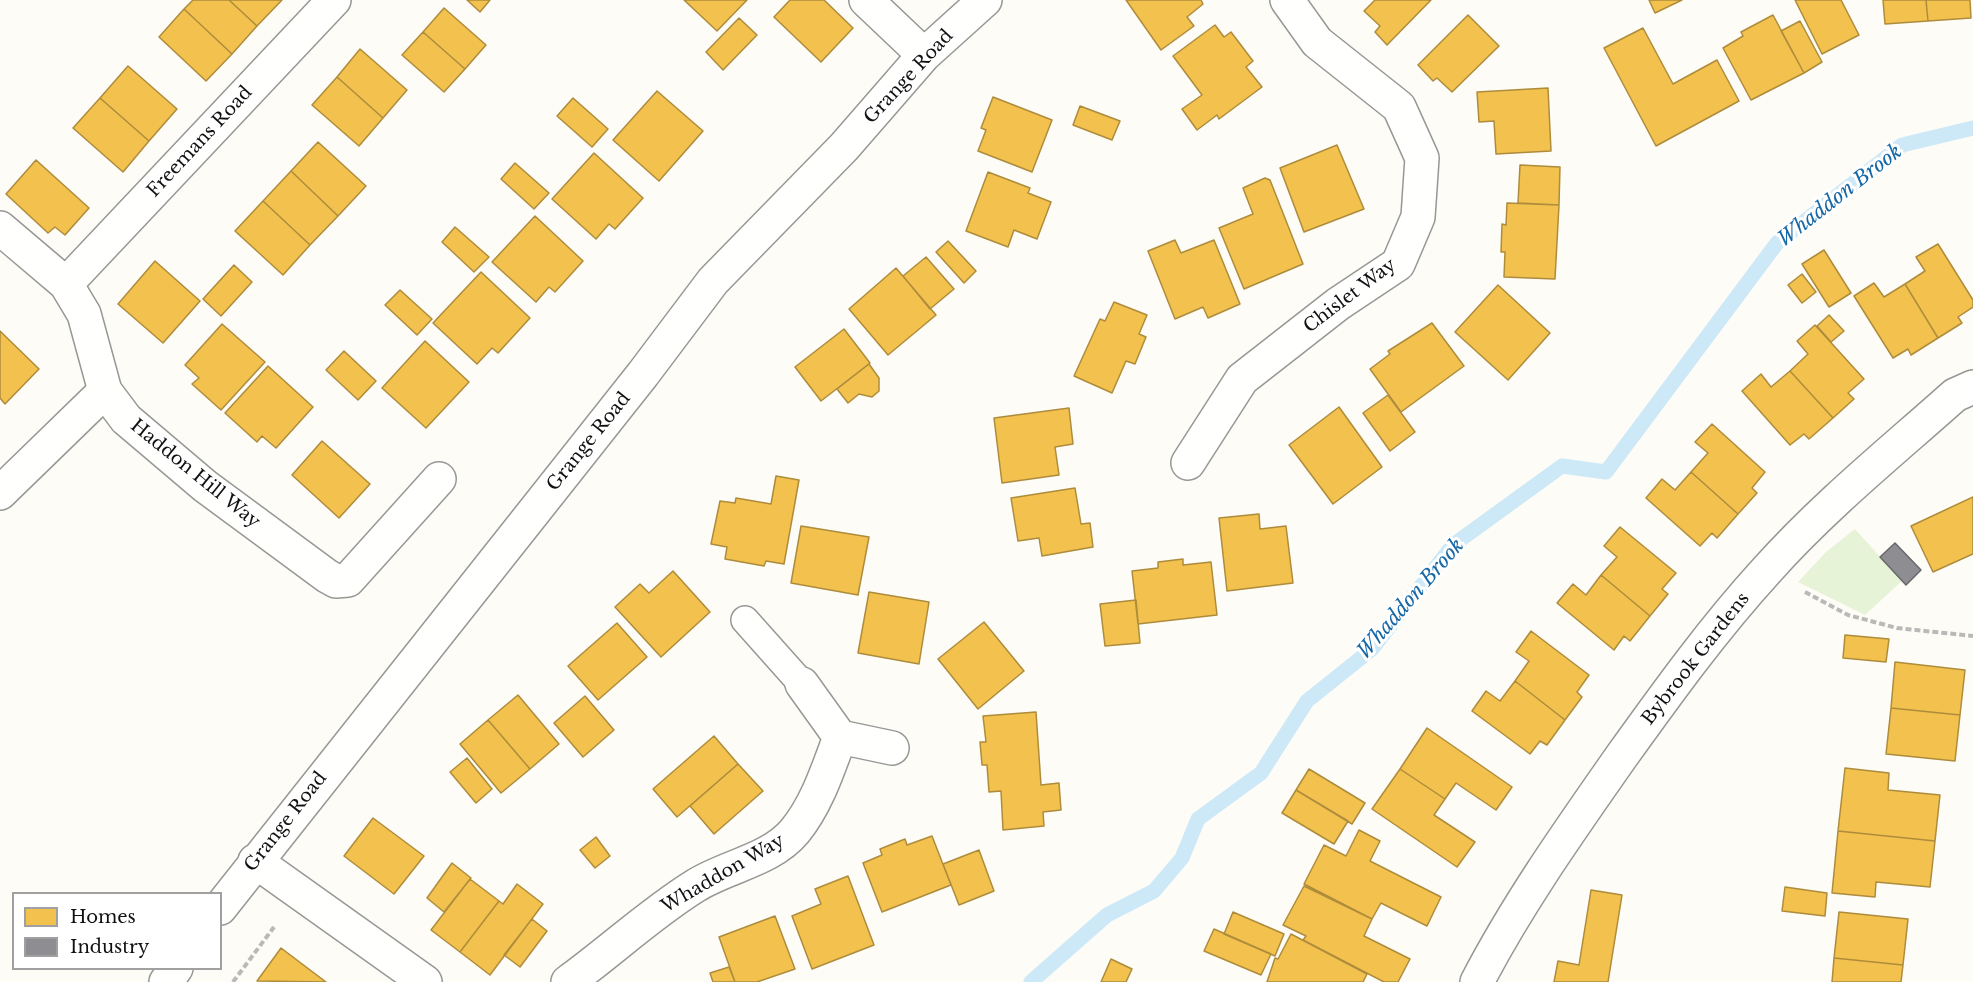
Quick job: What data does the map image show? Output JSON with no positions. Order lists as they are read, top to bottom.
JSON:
{
  "streets": {
    "street": [
      "Grange Road",
      "Freemans Road",
      "Chislet Way",
      "Haddon Hill Way",
      "Bybrook Gardens",
      "Whaddon Way"
    ]
  },
  "crossings": [
    ["Freemans Road", "Haddon Hill Way"]
  ],
  "water": ["Whaddon Brook"],
  "legend": ["Homes", "Industry"]
}
